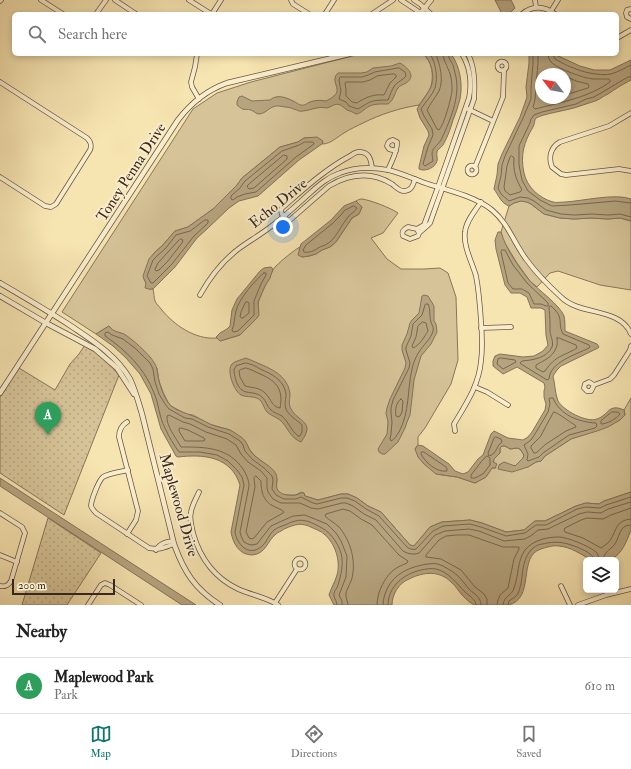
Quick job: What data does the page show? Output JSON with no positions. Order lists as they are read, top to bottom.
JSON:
{
  "streets": {
    "street": ["Toney Penna Drive", "Echo Drive", "Maplewood Drive"]
  },
  "crossings": [
    ["Toney Penna Drive", "Maplewood Drive"]
  ],
  "scale_bar": "200 m",
  "north": "top left",
  "page": {
    "search": "Search here",
    "pins": "A",
    "scale": "200 m",
    "heading": "Nearby",
    "list": [
      {
        "mark": "A",
        "name": "Maplewood Park",
        "note": "Park",
        "value": "610 m"
      }
    ],
    "nav": ["Map", "Directions", "Saved"]
  }
}
